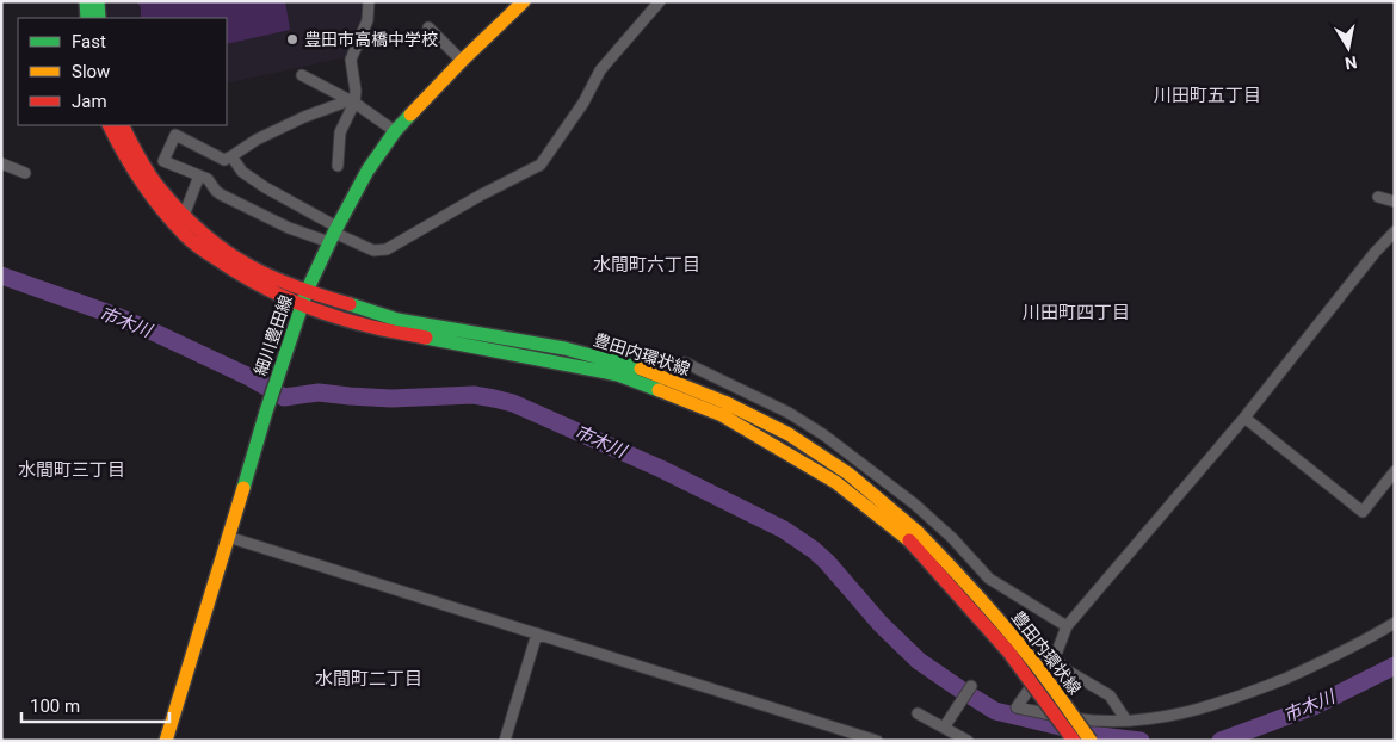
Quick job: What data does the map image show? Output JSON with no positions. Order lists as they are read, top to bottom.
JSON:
{
  "streets": {
    "street": ["細川豊田線", "豊田内環状線"]
  },
  "crossings": [
    ["細川豊田線", "豊田内環状線"]
  ],
  "districts": [
    "川田町五丁目",
    "水間町六丁目",
    "川田町四丁目",
    "水間町三丁目",
    "水間町二丁目"
  ],
  "water": ["市木川"],
  "places": ["豊田市高橋中学校"],
  "legend": ["Fast", "Slow", "Jam"],
  "scale_bar": "100 m",
  "north": "bottom"
}
